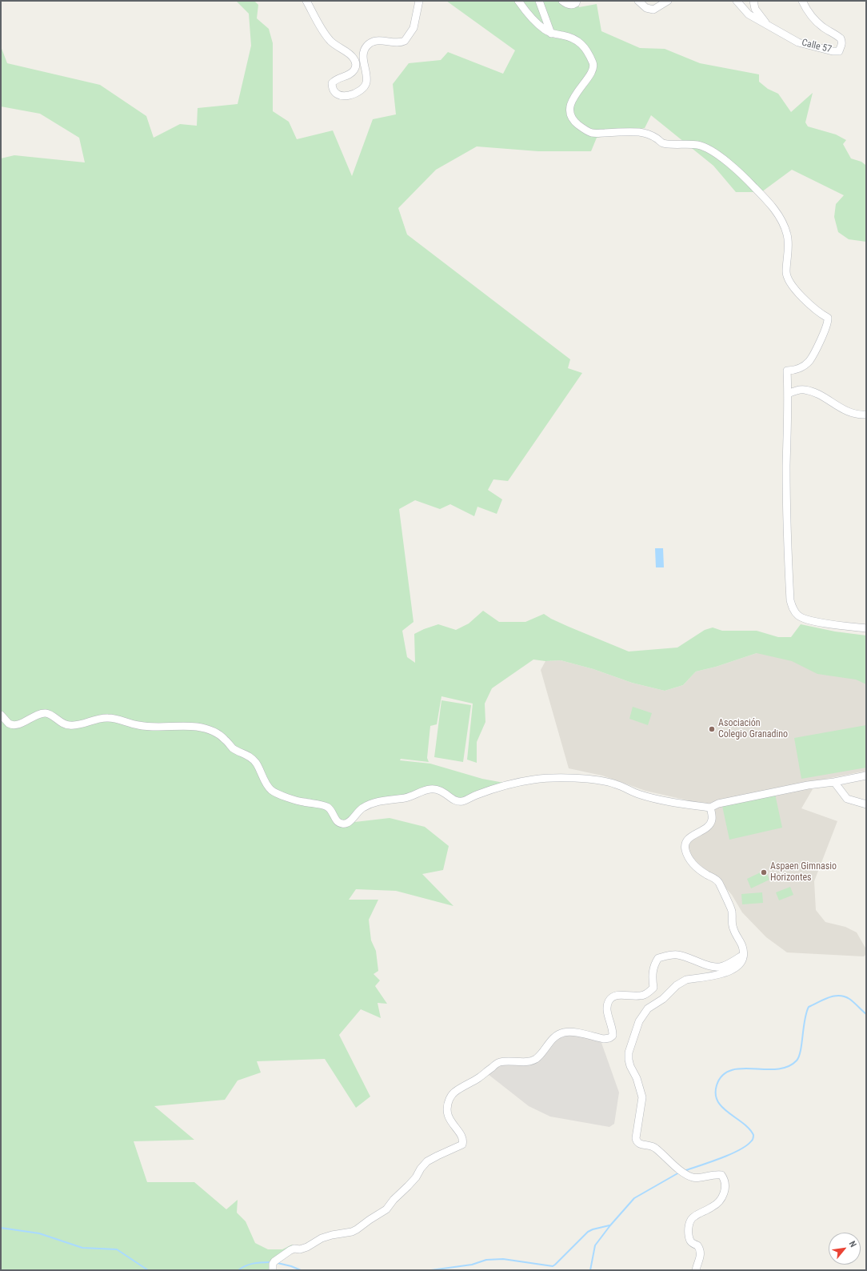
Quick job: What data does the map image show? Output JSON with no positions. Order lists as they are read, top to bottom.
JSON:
{
  "streets": {
    "street": ["Calle 57"]
  },
  "places": ["Asociación Colegio Granadino", "Aspaen Gimnasio Horizontes"],
  "north": "top right"
}
